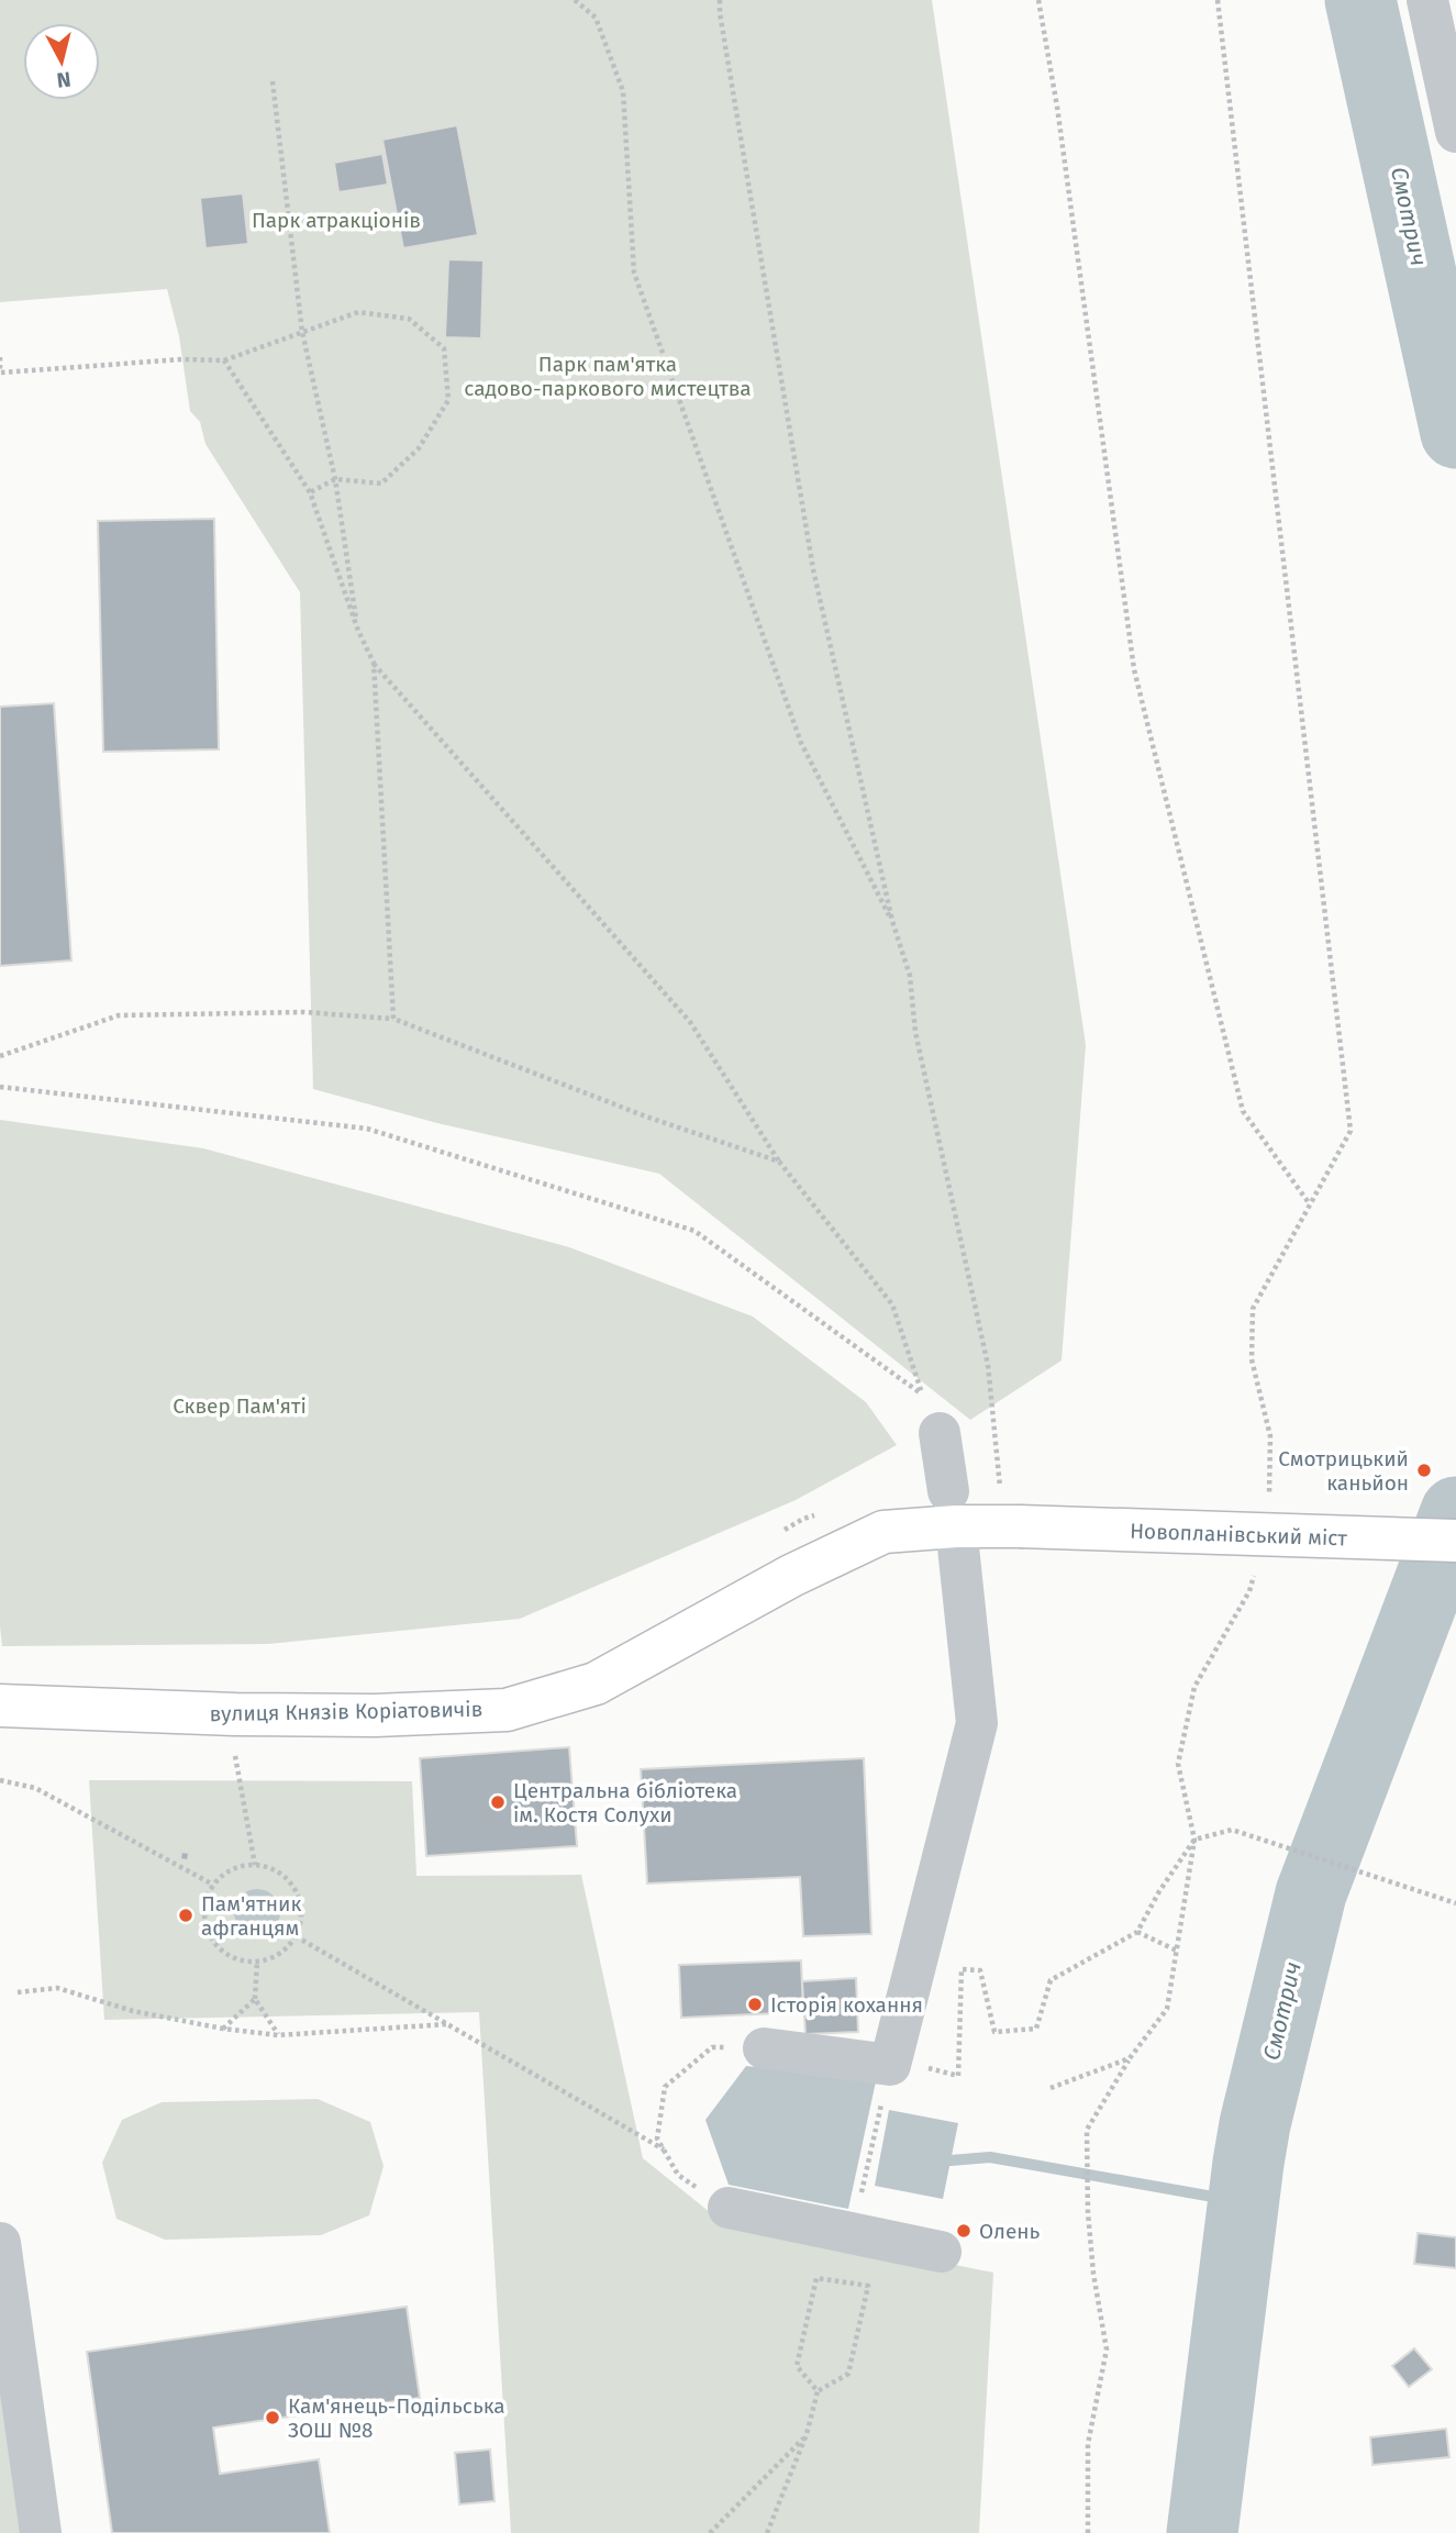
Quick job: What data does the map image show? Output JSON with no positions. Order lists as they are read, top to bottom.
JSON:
{
  "streets": {
    "main road": ["Новопланівський міст", "вулиця Князів Коріатовичів"]
  },
  "crossings": [
    ["Новопланівський міст", "вулиця Князів Коріатовичів"]
  ],
  "water": ["Смотрич"],
  "parks": ["Парк атракціонів", "Парк пам'ятка садово-паркового мистецтва", "Сквер Пам'яті"],
  "places": [
    "Смотрицький каньйон",
    "Центральна бібліотека ім. Костя Солухи",
    "Пам'ятник афганцям",
    "Історія кохання",
    "Олень",
    "Кам'янець-Подільська ЗОШ №8"
  ],
  "north": "bottom"
}
